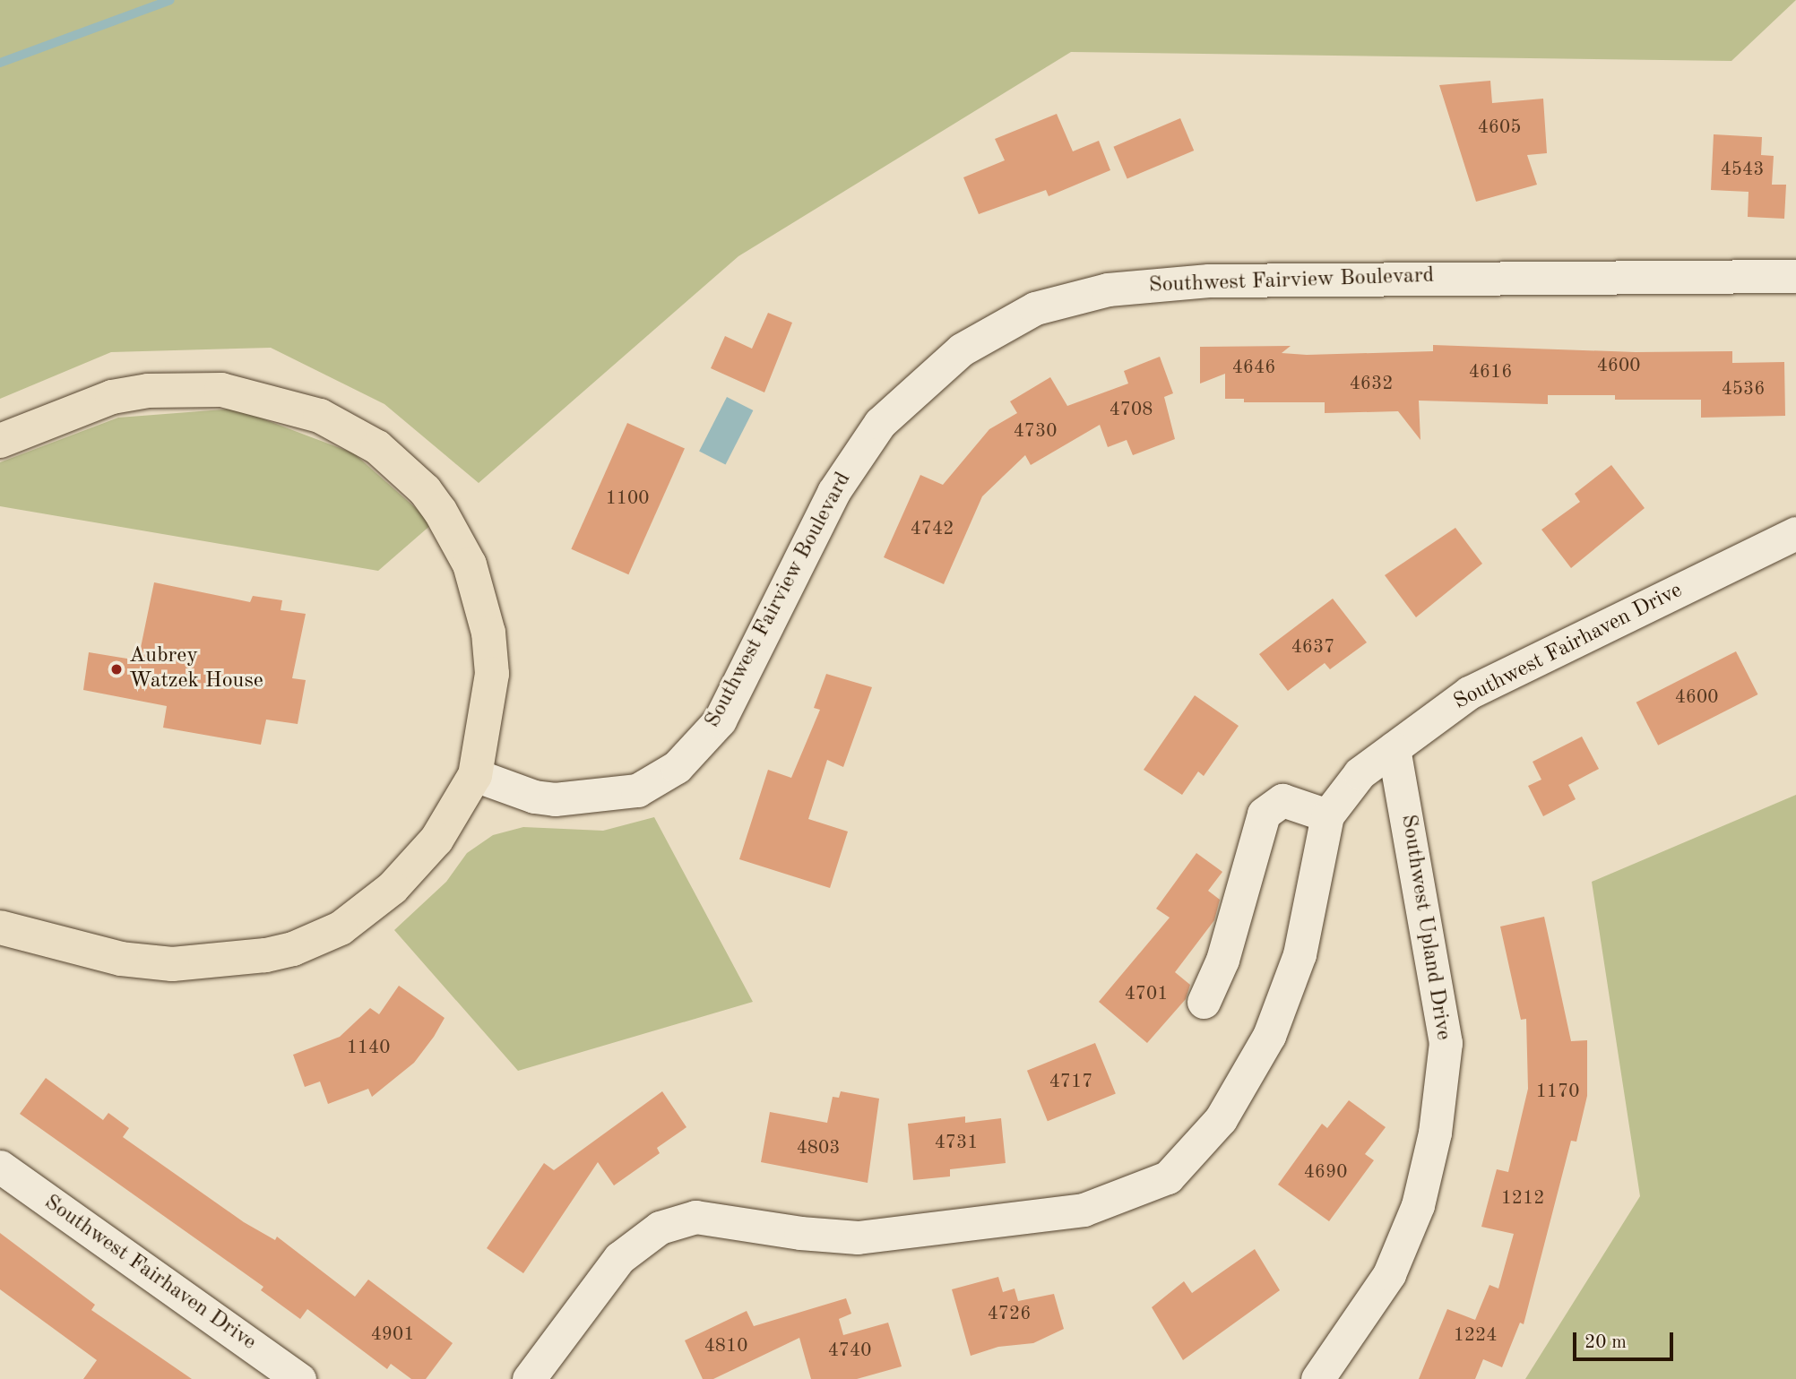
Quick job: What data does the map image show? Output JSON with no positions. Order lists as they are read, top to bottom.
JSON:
{
  "streets": {
    "street": ["Southwest Fairview Boulevard", "Southwest Fairhaven Drive", "Southwest Upland Drive"]
  },
  "crossings": [
    ["Southwest Fairhaven Drive", "Southwest Upland Drive"]
  ],
  "places": ["Aubrey Watzek House"],
  "house_numbers": [
    "4605",
    "4543",
    "4600",
    "4646",
    "4616",
    "4632",
    "4536",
    "4708",
    "4730",
    "1100",
    "4742",
    "4637",
    "4600",
    "4701",
    "1140",
    "4717",
    "1170",
    "4731",
    "4803",
    "4690",
    "1212",
    "4726",
    "4901",
    "1224",
    "4810",
    "4740"
  ],
  "scale_bar": "20 m"
}
